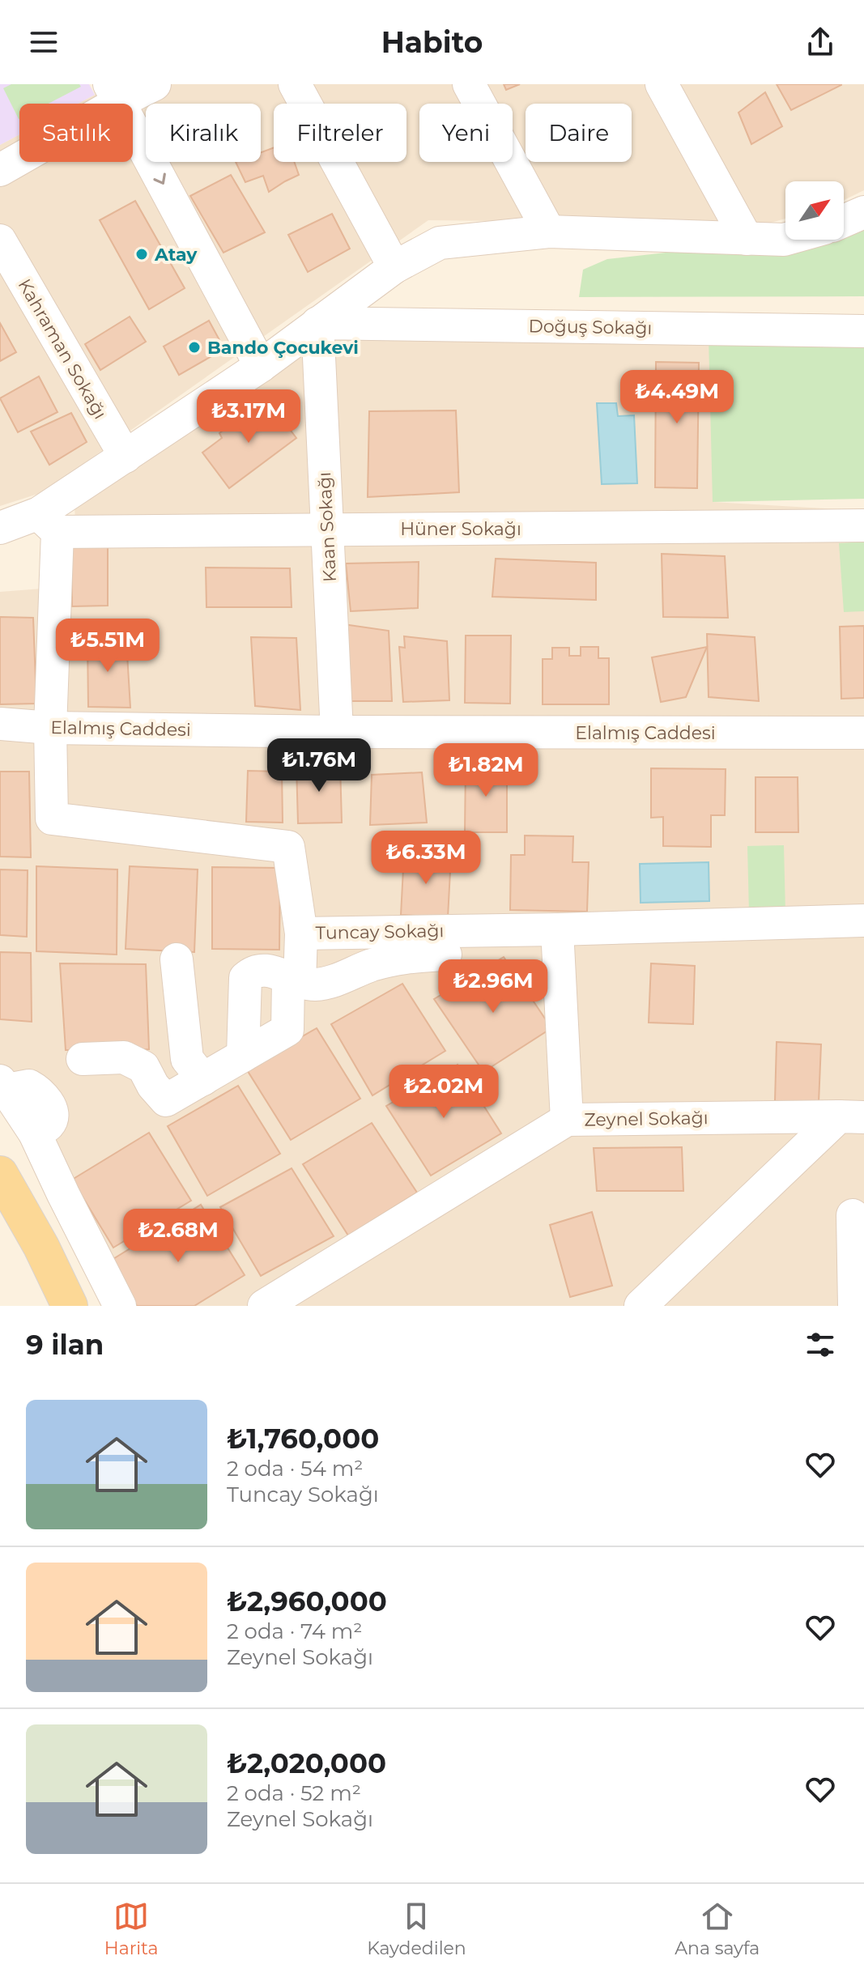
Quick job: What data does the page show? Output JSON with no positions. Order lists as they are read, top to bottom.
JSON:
{
  "streets": {
    "street": [
      "Doğuş Sokağı",
      "Kahraman Sokağı",
      "Kaan Sokağı",
      "Hüner Sokağı",
      "Elalmış Caddesi",
      "Tuncay Sokağı",
      "Zeynel Sokağı"
    ]
  },
  "crossings": [
    ["Doğuş Sokağı", "Kaan Sokağı"],
    ["Kaan Sokağı", "Hüner Sokağı"],
    ["Kaan Sokağı", "Elalmış Caddesi"],
    ["Hüner Sokağı", "Tuncay Sokağı"],
    ["Elalmış Caddesi", "Tuncay Sokağı"],
    ["Tuncay Sokağı", "Zeynel Sokağı"]
  ],
  "places": ["Atay", "Bando Çocukevi"],
  "north": "top right",
  "page": {
    "header": "Habito",
    "chip": [
      "Satılık",
      "Kiralık",
      "Filtreler",
      "Yeni",
      "Daire"
    ],
    "price": [
      "₺4.49M",
      "₺3.17M",
      "₺5.51M",
      "₺1.76M",
      "₺1.82M",
      "₺6.33M",
      "₺2.96M",
      "₺2.02M",
      "₺2.68M"
    ],
    "heading": "9 ilan",
    "list": [
      {
        "name": "₺1,760,000",
        "note": "2 oda · 54 m² · Tuncay Sokağı"
      },
      {
        "name": "₺2,960,000",
        "note": "2 oda · 74 m² · Zeynel Sokağı"
      },
      {
        "name": "₺2,020,000",
        "note": "2 oda · 52 m² · Zeynel Sokağı"
      }
    ],
    "tabs": ["Harita", "Kaydedilen", "Ana sayfa"]
  }
}
